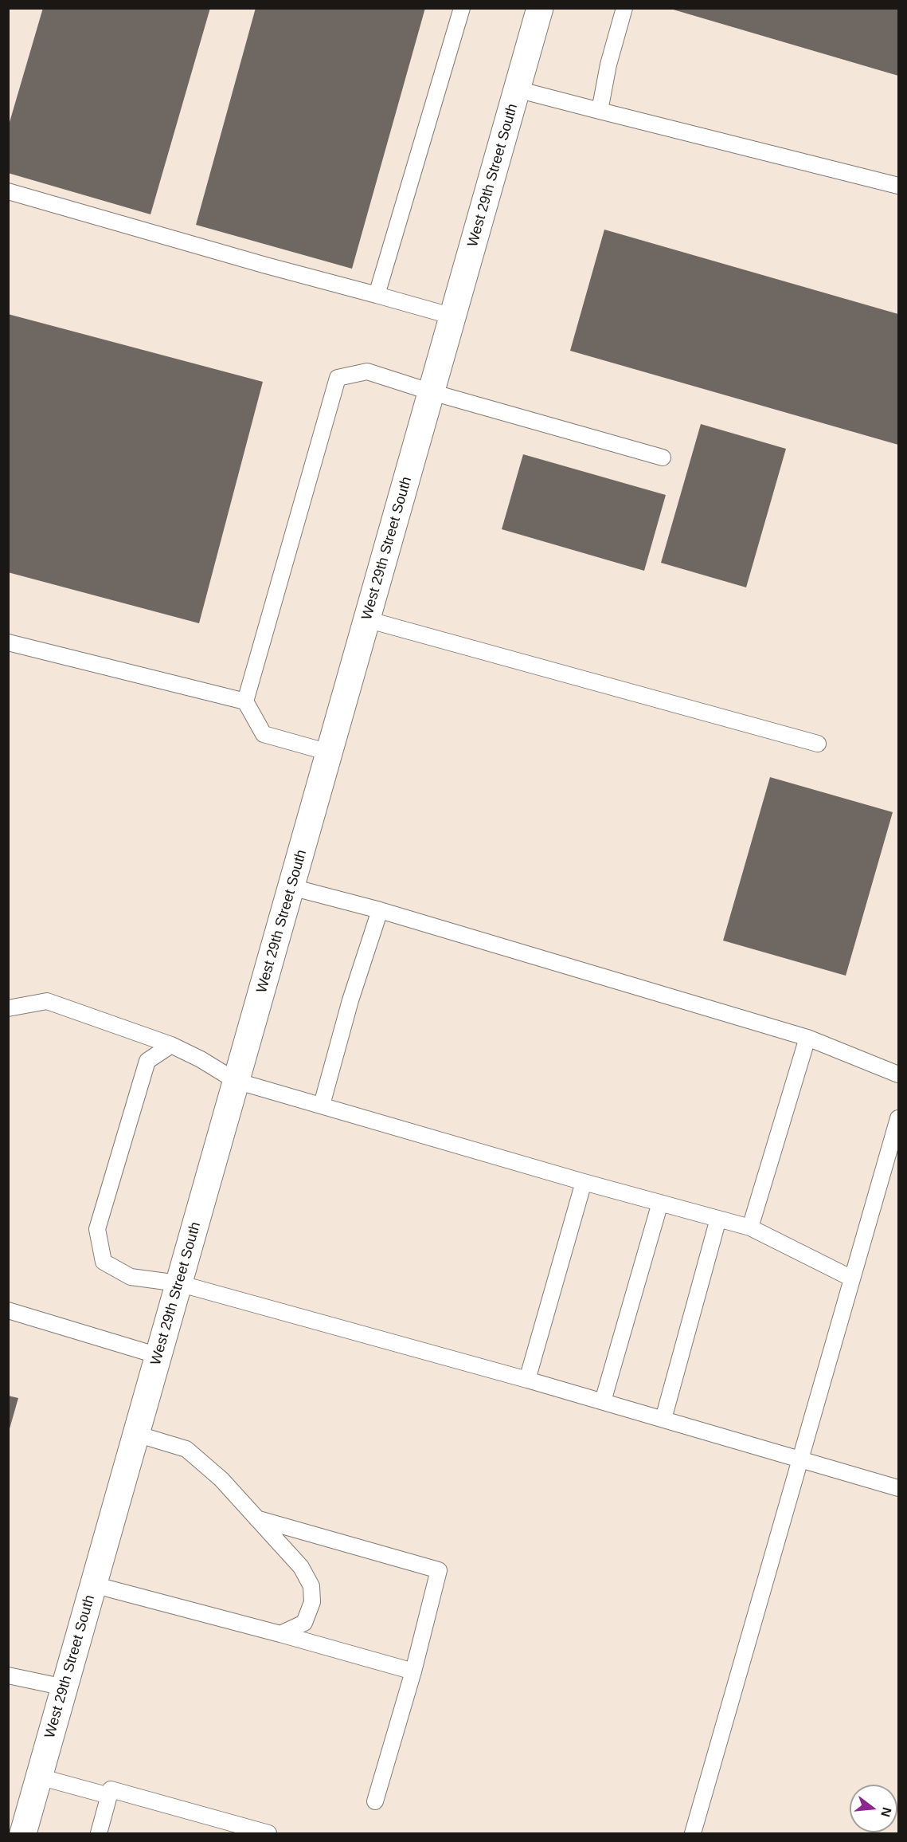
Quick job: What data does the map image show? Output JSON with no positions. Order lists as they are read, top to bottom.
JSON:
{
  "streets": {
    "street": ["West 29th Street South"]
  },
  "north": "right"
}
